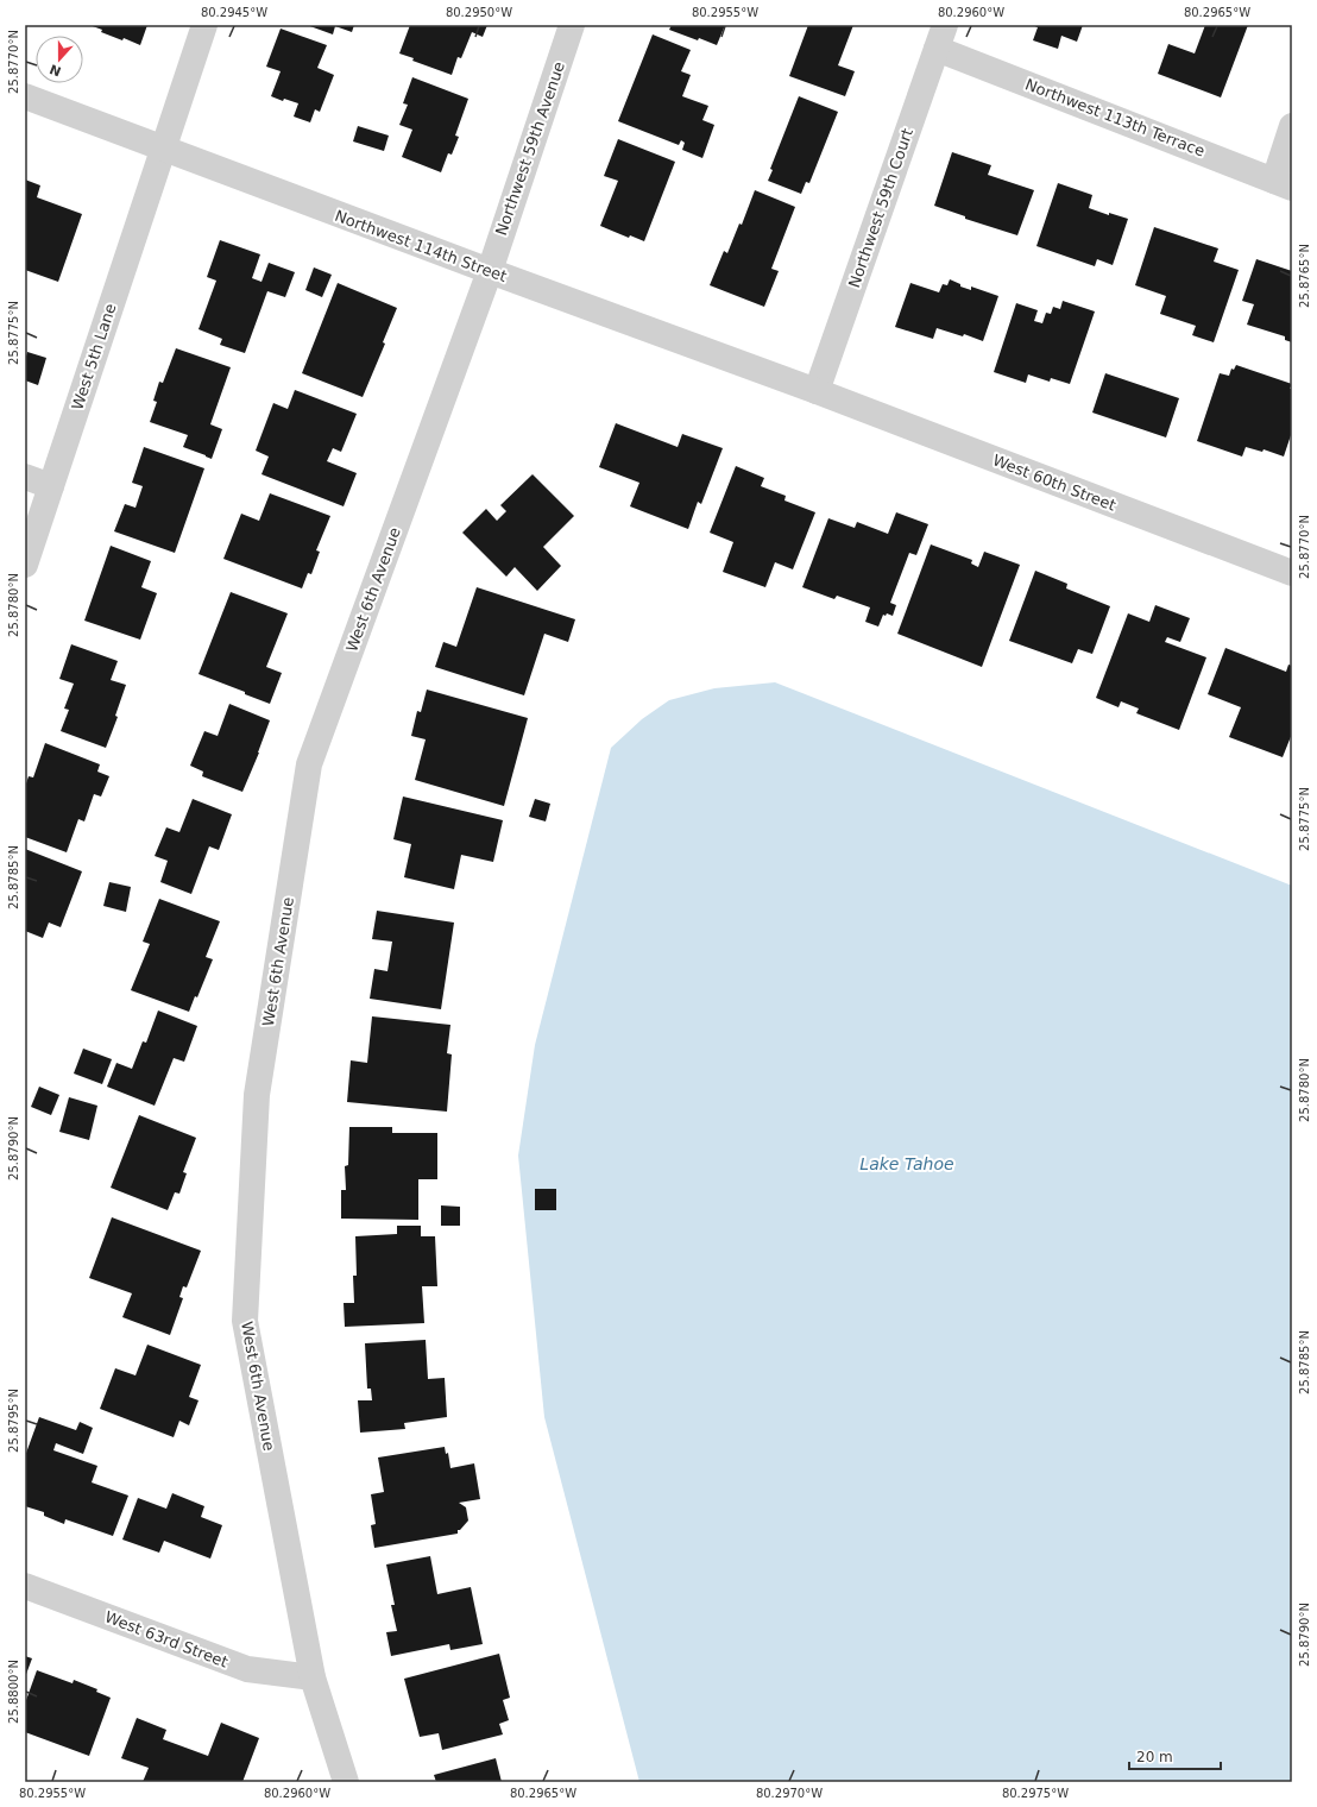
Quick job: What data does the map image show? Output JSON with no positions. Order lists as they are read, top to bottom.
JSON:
{
  "streets": {
    "street": [
      "Northwest 113th Terrace",
      "Northwest 59th Avenue",
      "Northwest 59th Court",
      "Northwest 114th Street",
      "West 5th Lane",
      "West 60th Street",
      "West 6th Avenue",
      "West 63rd Street"
    ]
  },
  "crossings": [
    ["Northwest 113th Terrace", "Northwest 59th Court"],
    ["Northwest 59th Avenue", "Northwest 114th Street"],
    ["Northwest 59th Avenue", "West 6th Avenue"],
    ["Northwest 59th Court", "Northwest 114th Street"],
    ["Northwest 59th Court", "West 60th Street"],
    ["Northwest 114th Street", "West 5th Lane"],
    ["Northwest 114th Street", "West 60th Street"],
    ["Northwest 114th Street", "West 6th Avenue"],
    ["West 6th Avenue", "West 63rd Street"]
  ],
  "water": ["Lake Tahoe"],
  "scale_bar": "20 m",
  "north": "bottom",
  "coordinates": [
    "80.2945°W",
    "80.2950°W",
    "80.2955°W",
    "80.2960°W",
    "80.2965°W",
    "25.8770°N",
    "25.8765°N",
    "25.8775°N",
    "25.8780°N",
    "25.8785°N",
    "25.8790°N",
    "25.8795°N",
    "25.8800°N",
    "80.2970°W",
    "80.2975°W"
  ]
}
